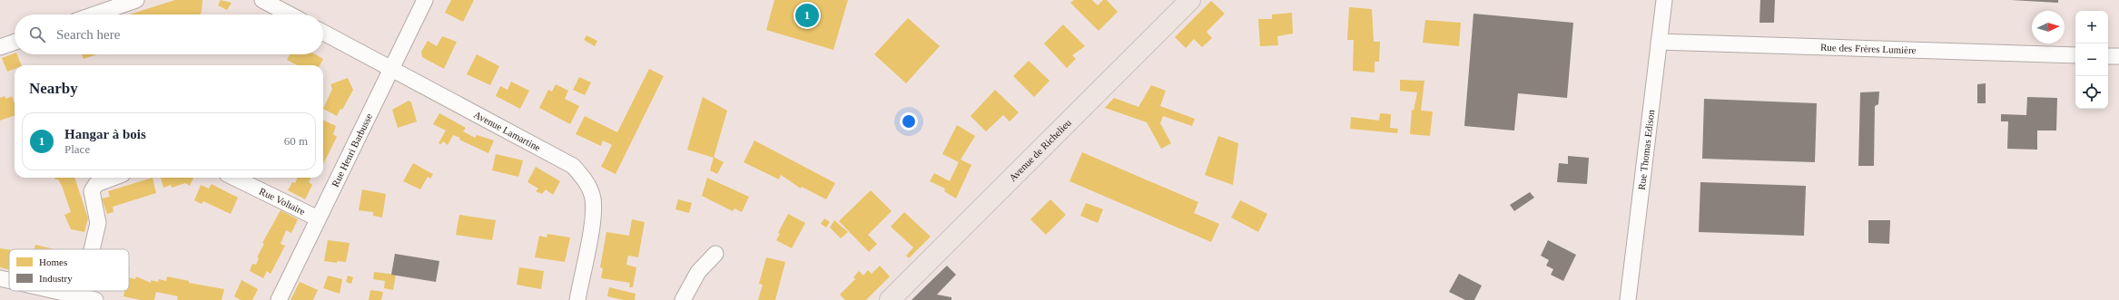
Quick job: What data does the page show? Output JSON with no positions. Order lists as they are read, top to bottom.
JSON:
{
  "streets": {
    "main road": ["Avenue de Richelieu"],
    "street": [
      "Rue des Frères Lumière",
      "Avenue Lamartine",
      "Rue Henri Barbusse",
      "Rue Thomas Edison",
      "Rue Voltaire"
    ]
  },
  "crossings": [
    ["Rue des Frères Lumière", "Rue Thomas Edison"],
    ["Avenue Lamartine", "Rue Henri Barbusse"],
    ["Rue Henri Barbusse", "Rue Voltaire"]
  ],
  "legend": ["Homes", "Industry"],
  "north": "right",
  "page": {
    "pins": "1",
    "map_buttons": ["+", "−"],
    "search": "Search here",
    "heading": "Nearby",
    "list": [
      {
        "mark": "1",
        "name": "Hangar à bois",
        "note": "Place",
        "value": "60 m"
      }
    ]
  }
}
